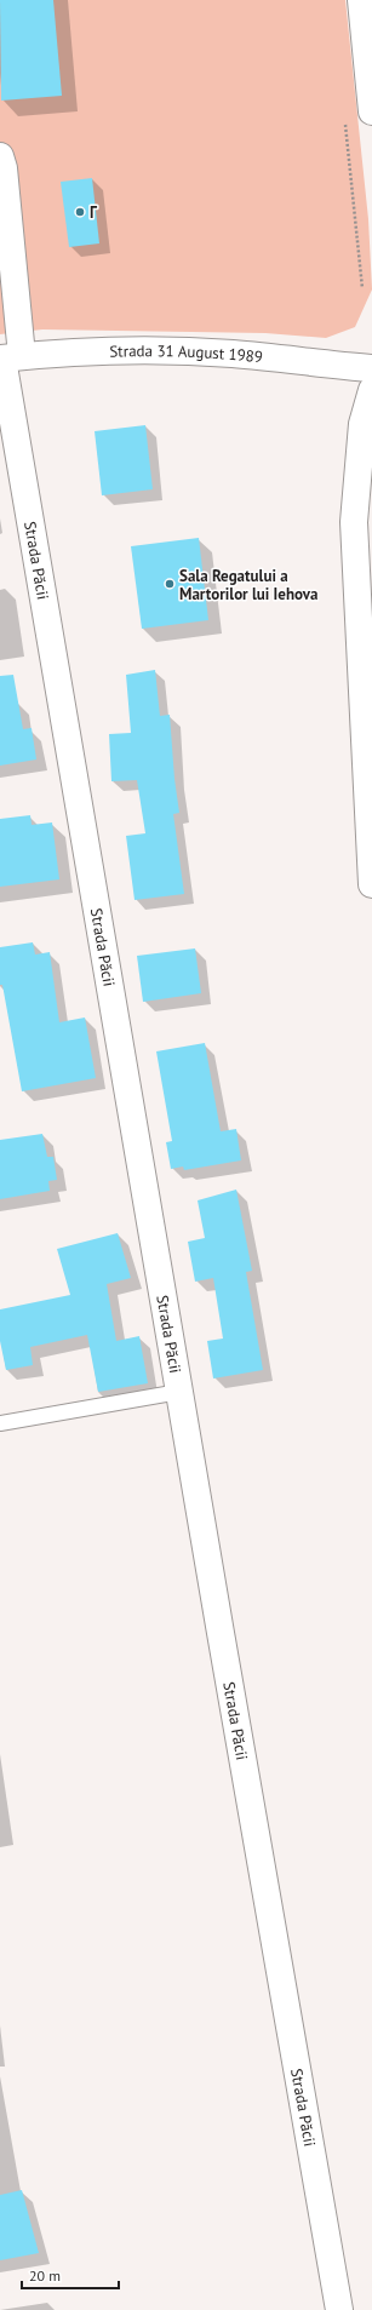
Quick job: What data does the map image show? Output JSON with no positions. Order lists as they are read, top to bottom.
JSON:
{
  "streets": {
    "street": ["Strada 31 August 1989", "Strada Păcii"]
  },
  "crossings": [
    ["Strada 31 August 1989", "Strada Păcii"]
  ],
  "places": ["Г", "Sala Regatului a Martorilor lui Iehova"],
  "scale_bar": "20 m"
}
